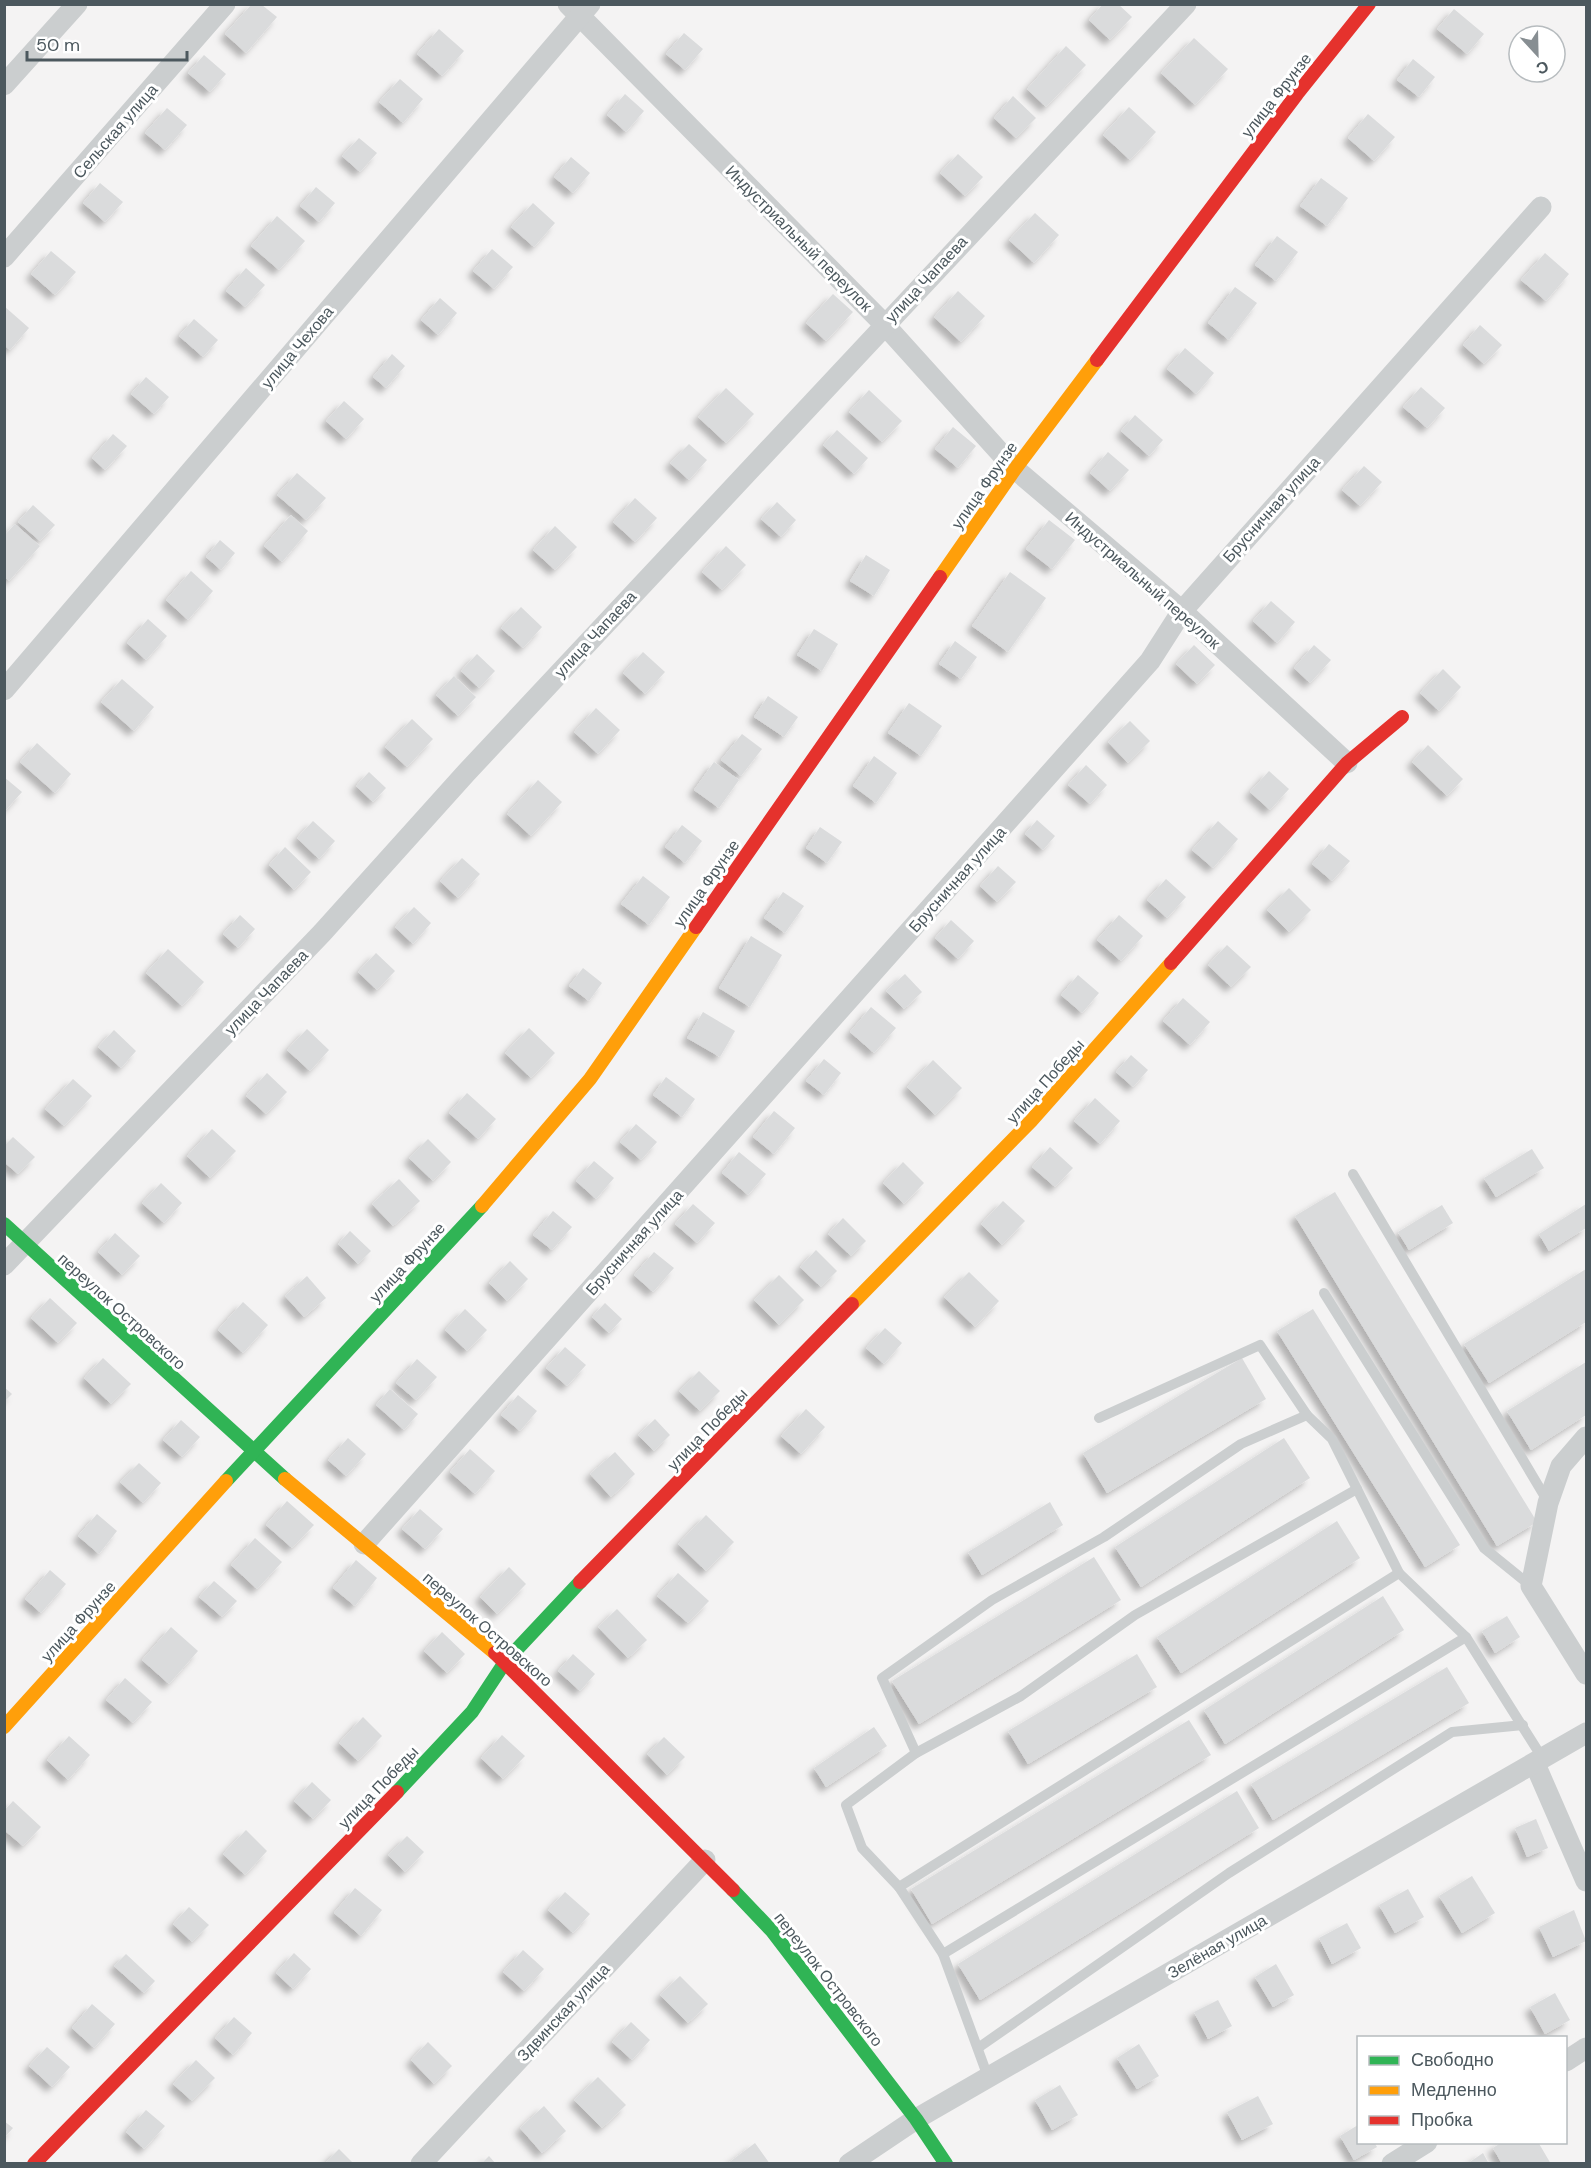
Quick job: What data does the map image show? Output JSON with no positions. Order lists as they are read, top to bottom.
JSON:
{
  "streets": {
    "street": [
      "улица Фрунзе",
      "Сельская улица",
      "Индустриальный переулок",
      "улица Чапаева",
      "улица Чехова",
      "Брусничная улица",
      "улица Победы",
      "переулок Островского",
      "Зелёная улица",
      "Здвинская улица"
    ]
  },
  "crossings": [
    ["улица Фрунзе", "Индустриальный переулок"],
    ["улица Фрунзе", "переулок Островского"],
    ["Индустриальный переулок", "улица Чапаева"],
    ["Индустриальный переулок", "улица Чехова"],
    ["Индустриальный переулок", "Брусничная улица"],
    ["Индустриальный переулок", "улица Победы"],
    ["улица Чапаева", "переулок Островского"],
    ["Брусничная улица", "переулок Островского"],
    ["улица Победы", "переулок Островского"],
    ["переулок Островского", "Зелёная улица"],
    ["переулок Островского", "Здвинская улица"]
  ],
  "legend": ["Свободно", "Медленно", "Пробка"],
  "scale_bar": "50 m",
  "north": "bottom"
}
